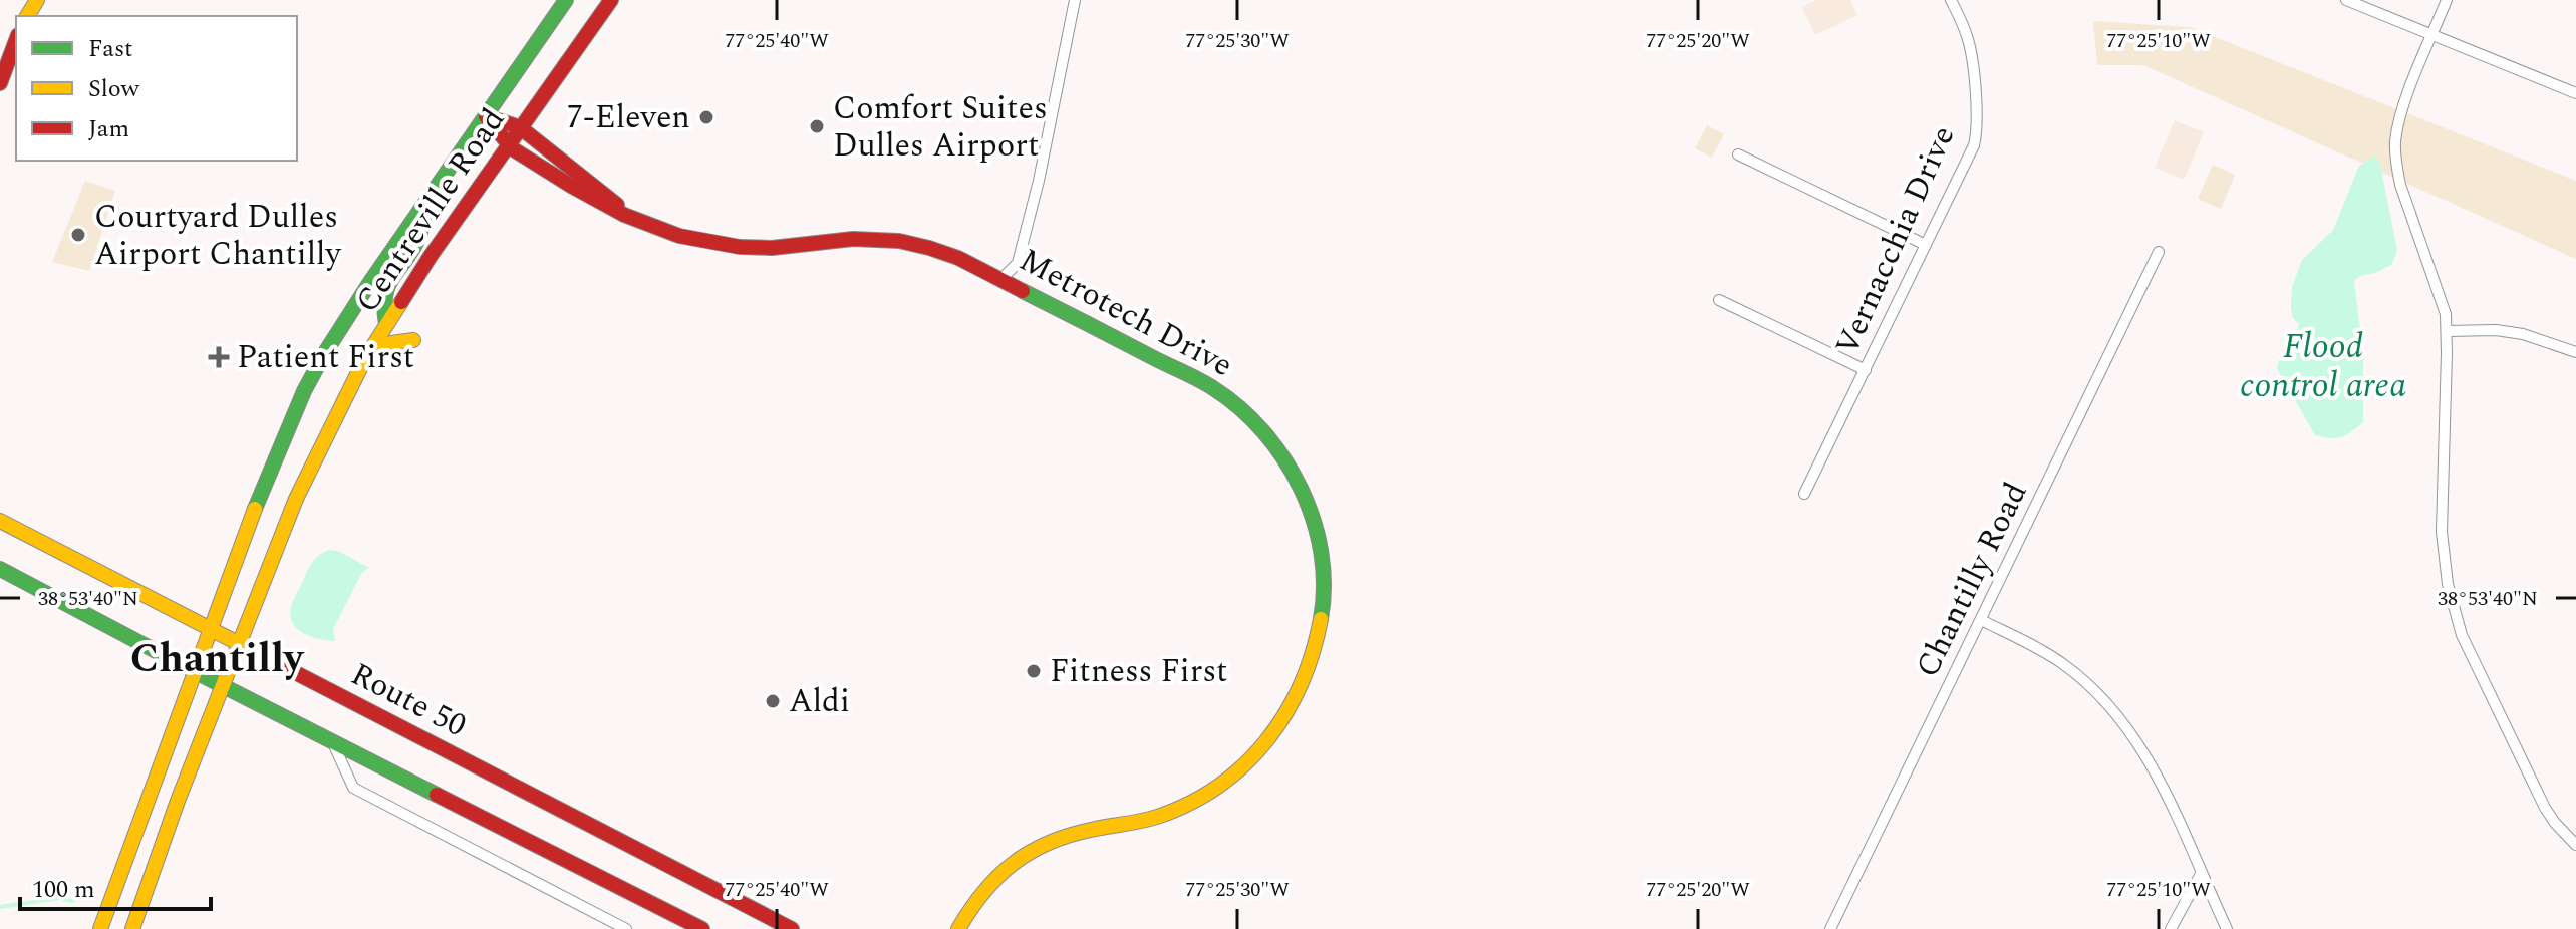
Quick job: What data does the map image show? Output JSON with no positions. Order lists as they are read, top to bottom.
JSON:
{
  "streets": {
    "main road": ["Centreville Road", "Metrotech Drive", "Route 50"],
    "street": ["Vernacchia Drive", "Chantilly Road"]
  },
  "crossings": [
    ["Centreville Road", "Metrotech Drive"],
    ["Centreville Road", "Route 50"]
  ],
  "districts": ["Chantilly"],
  "water": ["Flood control area"],
  "places": {
    "other": [
      "7-Eleven",
      "Comfort Suites Dulles Airport",
      "Courtyard Dulles Airport Chantilly",
      "Fitness First",
      "Aldi"
    ],
    "health": ["Patient First"]
  },
  "legend": ["Fast", "Slow", "Jam"],
  "scale_bar": "100 m",
  "coordinates": [
    "77°25'40\"W",
    "77°25'30\"W",
    "77°25'20\"W",
    "77°25'10\"W",
    "38°53'40\"N"
  ]
}
